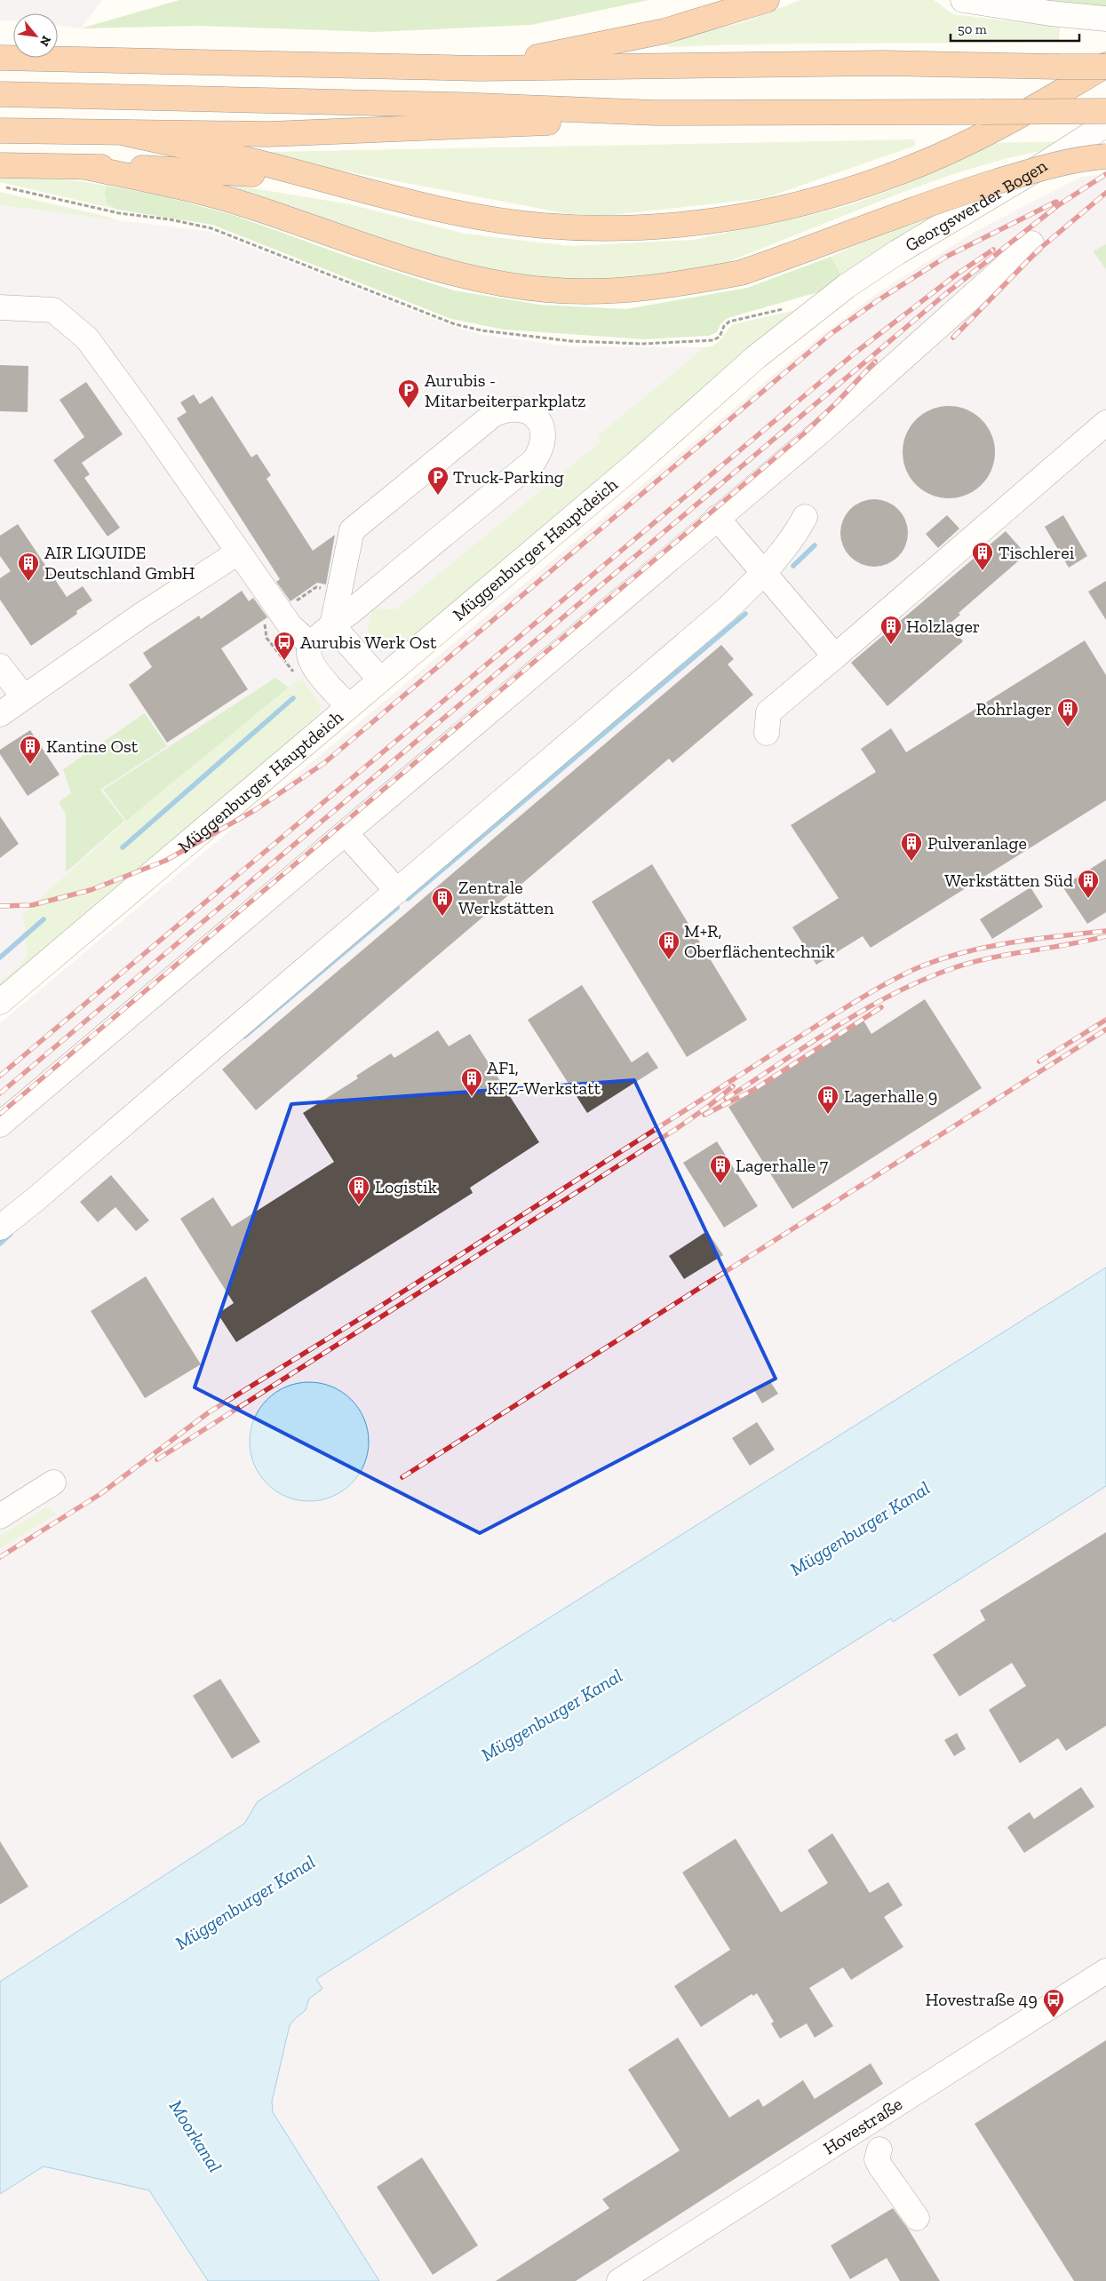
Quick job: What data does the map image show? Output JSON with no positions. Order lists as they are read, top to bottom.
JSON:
{
  "streets": {
    "street": ["Georgswerder Bogen", "Müggenburger Hauptdeich", "Hovestraße"]
  },
  "crossings": [
    ["Georgswerder Bogen", "Müggenburger Hauptdeich"]
  ],
  "water": ["Müggenburger Kanal", "Moorkanal"],
  "places": {
    "parking": ["Aurubis - Mitarbeiterparkplatz", "Truck-Parking"],
    "building": [
      "Tischlerei",
      "AIR LIQUIDE Deutschland GmbH",
      "Holzlager",
      "Rohrlager",
      "Kantine Ost",
      "Pulveranlage",
      "Werkstätten Süd",
      "Zentrale Werkstätten",
      "M+R, Oberflächentechnik",
      "AF1, KFZ-Werkstatt",
      "Lagerhalle 9",
      "Lagerhalle 7",
      "Logistik"
    ],
    "bus stop": ["Aurubis Werk Ost", "Hovestraße 49"]
  },
  "scale_bar": "50 m",
  "north": "bottom right"
}
